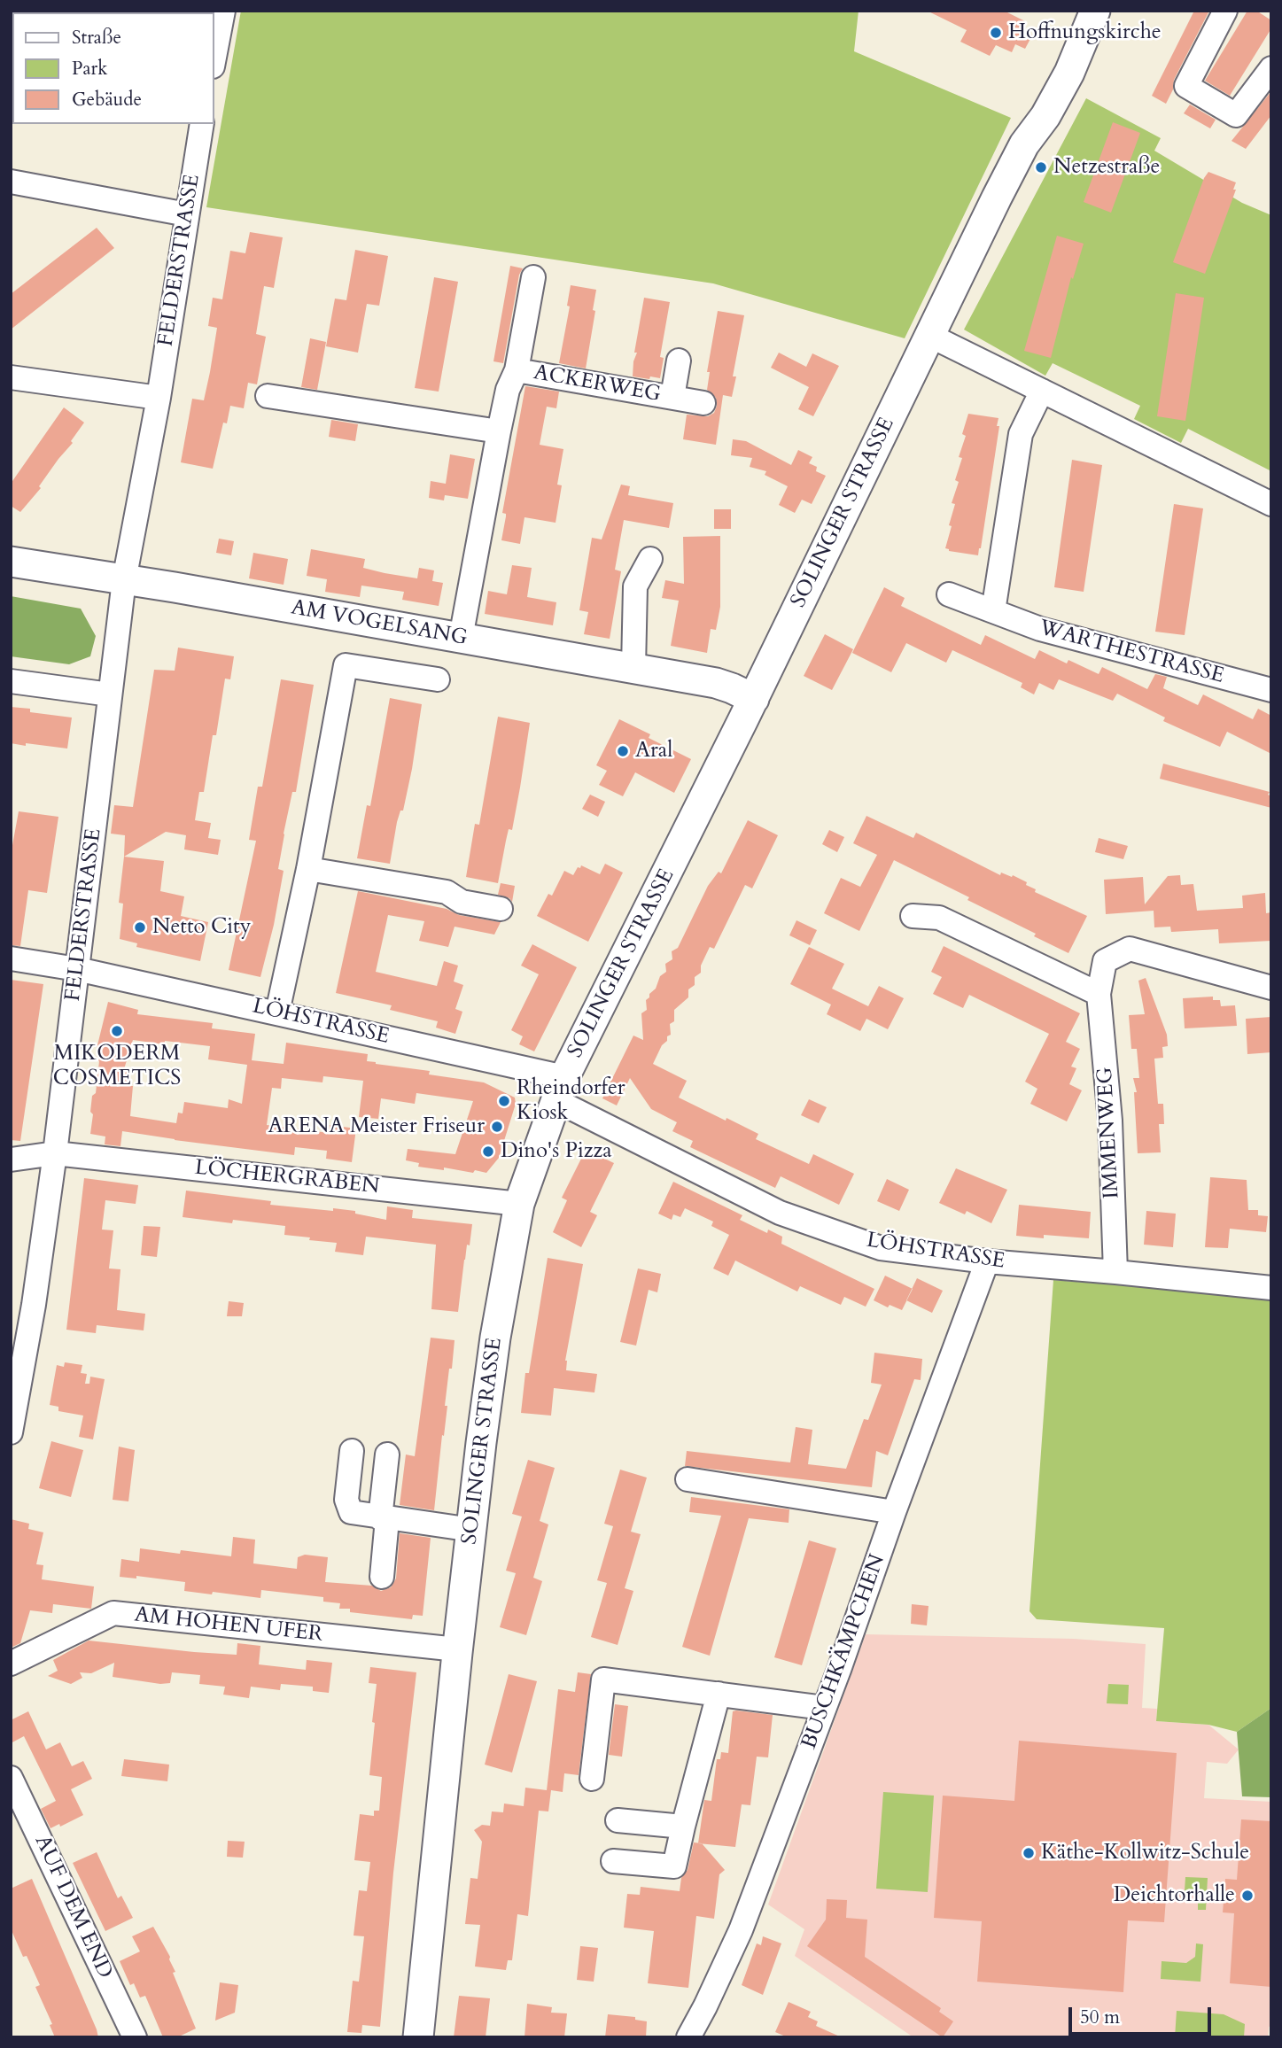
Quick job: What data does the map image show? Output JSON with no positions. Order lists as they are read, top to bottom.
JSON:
{
  "streets": {
    "main road": ["SOLINGER STRASSE", "AM VOGELSANG"],
    "street": [
      "FELDERSTRASSE",
      "ACKERWEG",
      "WARTHESTRASSE",
      "LÖHSTRASSE",
      "IMMENWEG",
      "LÖCHERGRABEN",
      "AM HOHEN UFER",
      "BUSCHKÄMPCHEN",
      "AUF DEM END"
    ]
  },
  "crossings": [
    ["FELDERSTRASSE", "AM VOGELSANG"],
    ["FELDERSTRASSE", "LÖHSTRASSE"],
    ["FELDERSTRASSE", "LÖCHERGRABEN"],
    ["ACKERWEG", "AM VOGELSANG"],
    ["SOLINGER STRASSE", "AM VOGELSANG"],
    ["SOLINGER STRASSE", "LÖHSTRASSE"],
    ["SOLINGER STRASSE", "LÖCHERGRABEN"],
    ["SOLINGER STRASSE", "AM HOHEN UFER"],
    ["LÖHSTRASSE", "IMMENWEG"],
    ["LÖHSTRASSE", "BUSCHKÄMPCHEN"]
  ],
  "places": [
    "Hoffnungskirche",
    "Netzestraße",
    "Aral",
    "Netto City",
    "MIKODERM COSMETICS",
    "Rheindorfer Kiosk",
    "ARENA Meister Friseur",
    "Dino's Pizza",
    "Käthe-Kollwitz-Schule",
    "Deichtorhalle"
  ],
  "legend": ["Straße", "Park", "Gebäude"],
  "scale_bar": "50 m"
}
